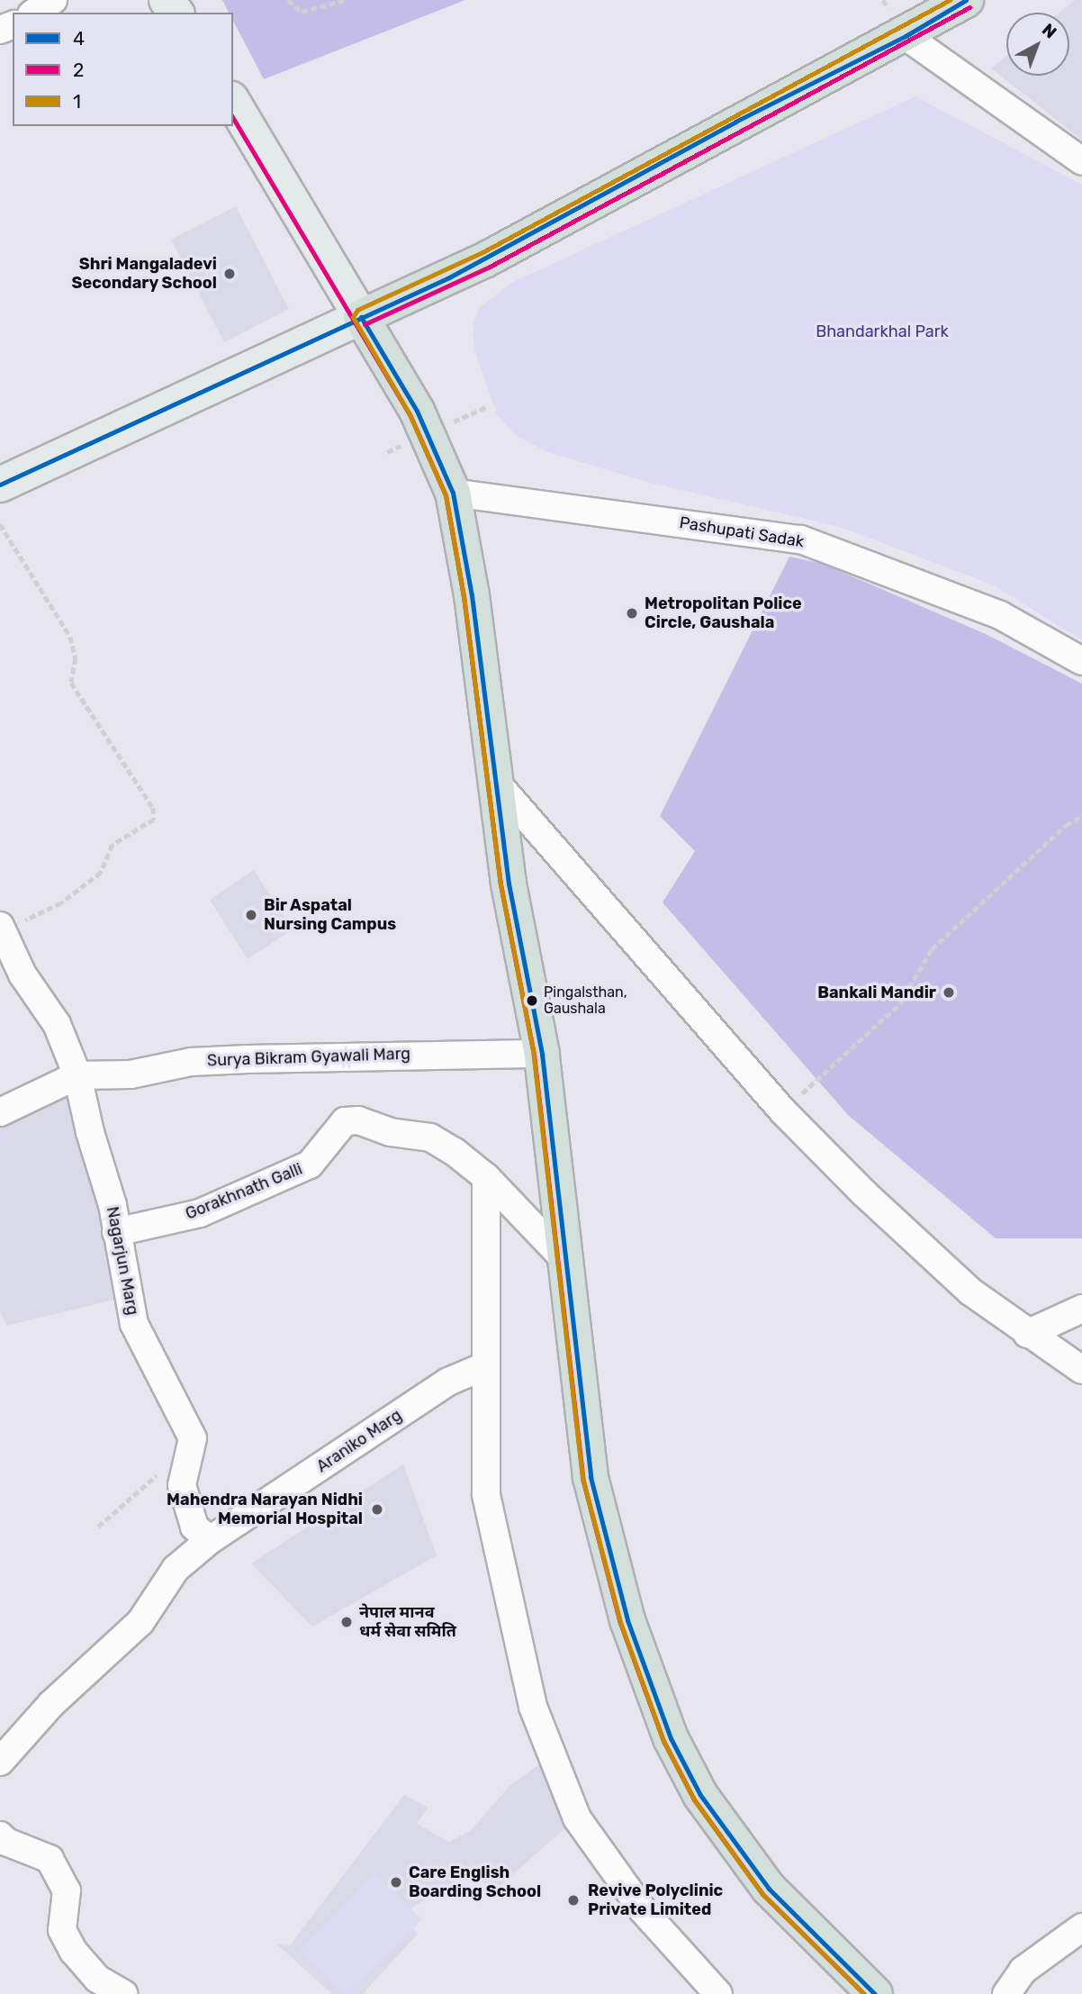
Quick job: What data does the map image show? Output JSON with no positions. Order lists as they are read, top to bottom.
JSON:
{
  "streets": {
    "street": [
      "Pashupati Sadak",
      "Surya Bikram Gyawali Marg",
      "Gorakhnath Galli",
      "Nagarjun Marg",
      "Araniko Marg"
    ]
  },
  "crossings": [
    ["Surya Bikram Gyawali Marg", "Nagarjun Marg"],
    ["Gorakhnath Galli", "Nagarjun Marg"],
    ["Nagarjun Marg", "Araniko Marg"]
  ],
  "parks": ["Bhandarkhal Park"],
  "places": [
    "Shri Mangaladevi Secondary School",
    "Metropolitan Police Circle, Gaushala",
    "Bir Aspatal Nursing Campus",
    "Bankali Mandir",
    "Pingalsthan, Gaushala",
    "Mahendra Narayan Nidhi Memorial Hospital",
    "नेपाल मानव धर्म सेवा समिति",
    "Care English Boarding School",
    "Revive Polyclinic Private Limited"
  ],
  "lines": ["transit line 4", "transit line 1", "transit line 2"],
  "legend": ["4", "2", "1"],
  "north": "top right"
}
